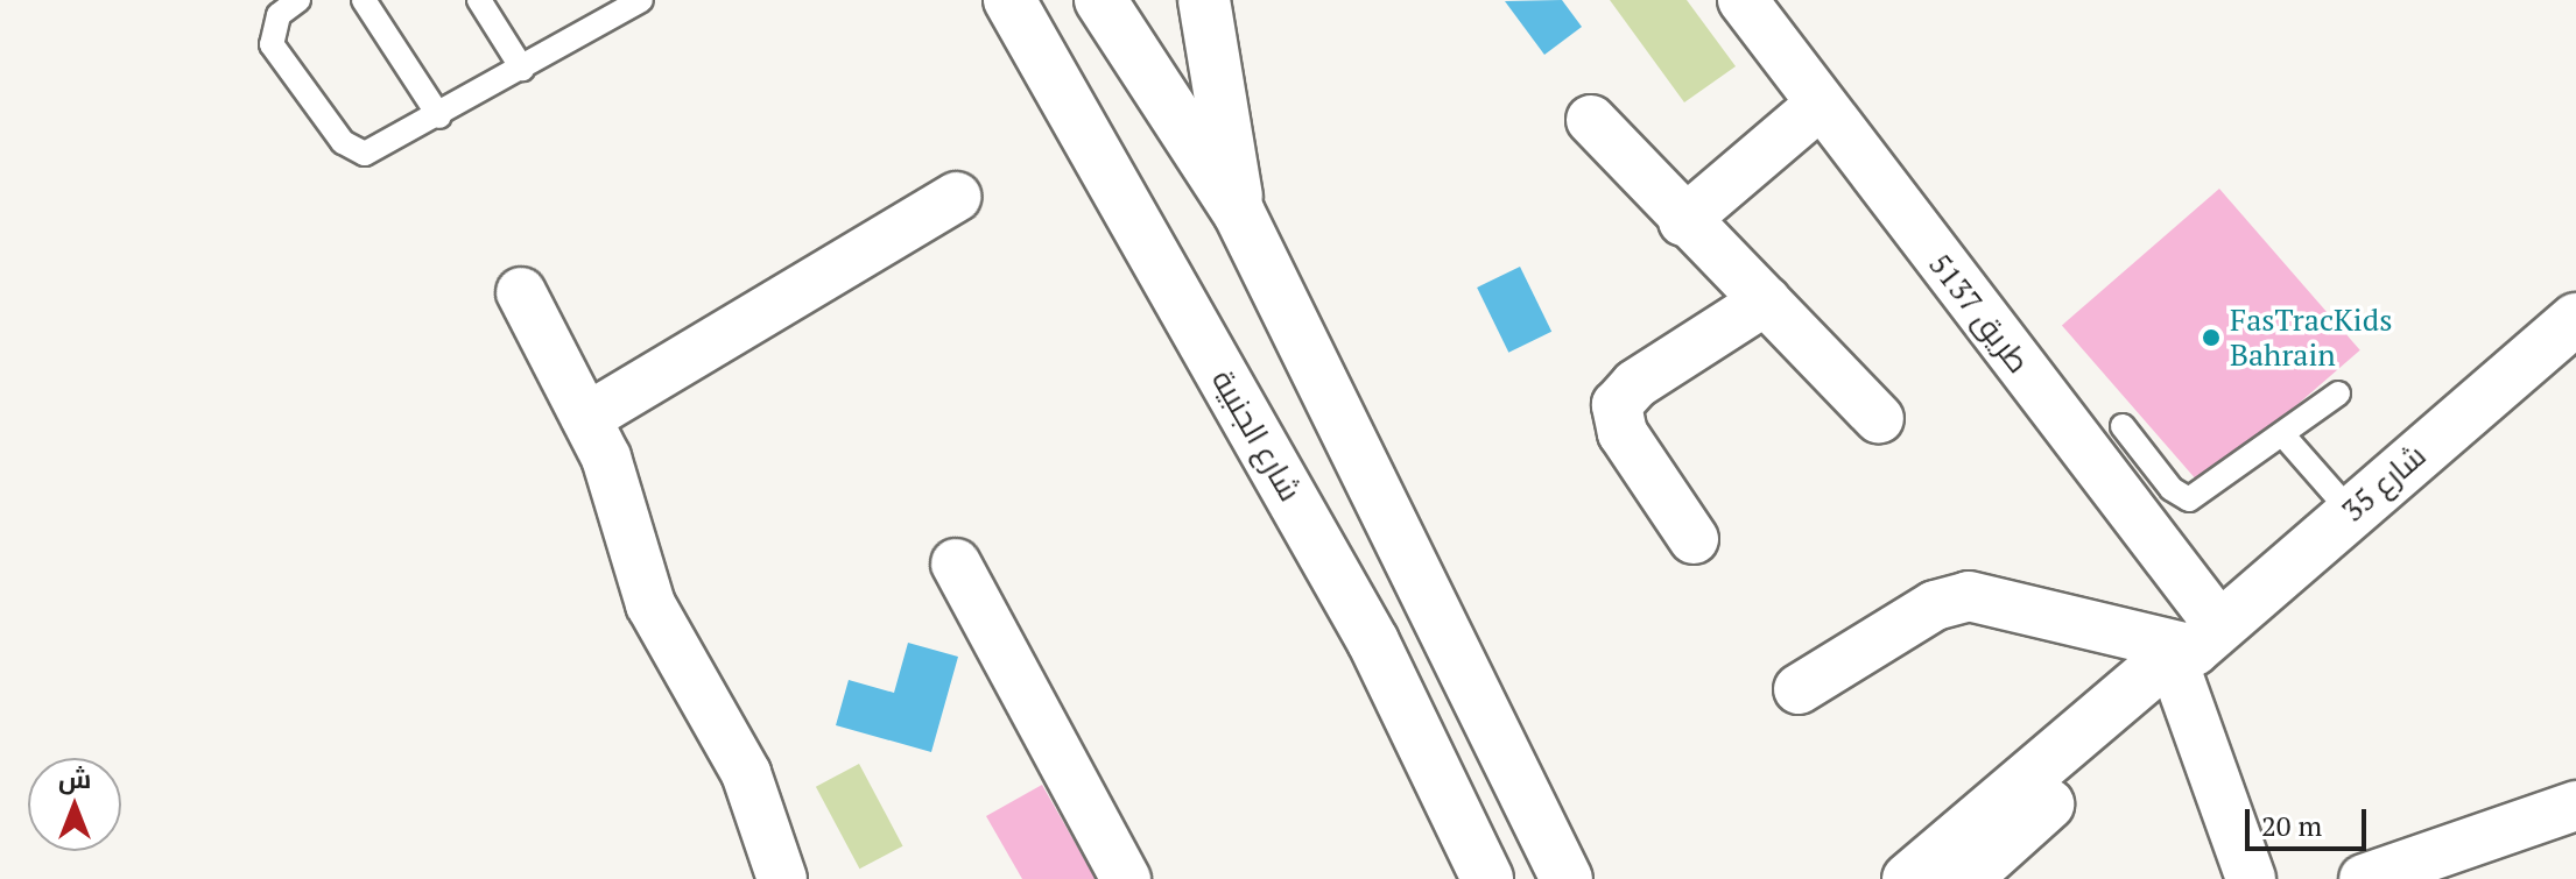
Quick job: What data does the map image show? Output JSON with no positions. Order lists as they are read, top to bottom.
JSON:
{
  "streets": {
    "main road": ["شارع الجنبية", "شارع 35"],
    "street": ["طريق 5137"]
  },
  "crossings": [
    ["طريق 5137", "شارع 35"]
  ],
  "places": ["FasTracKids Bahrain"],
  "scale_bar": "20 m",
  "north": "top"
}
